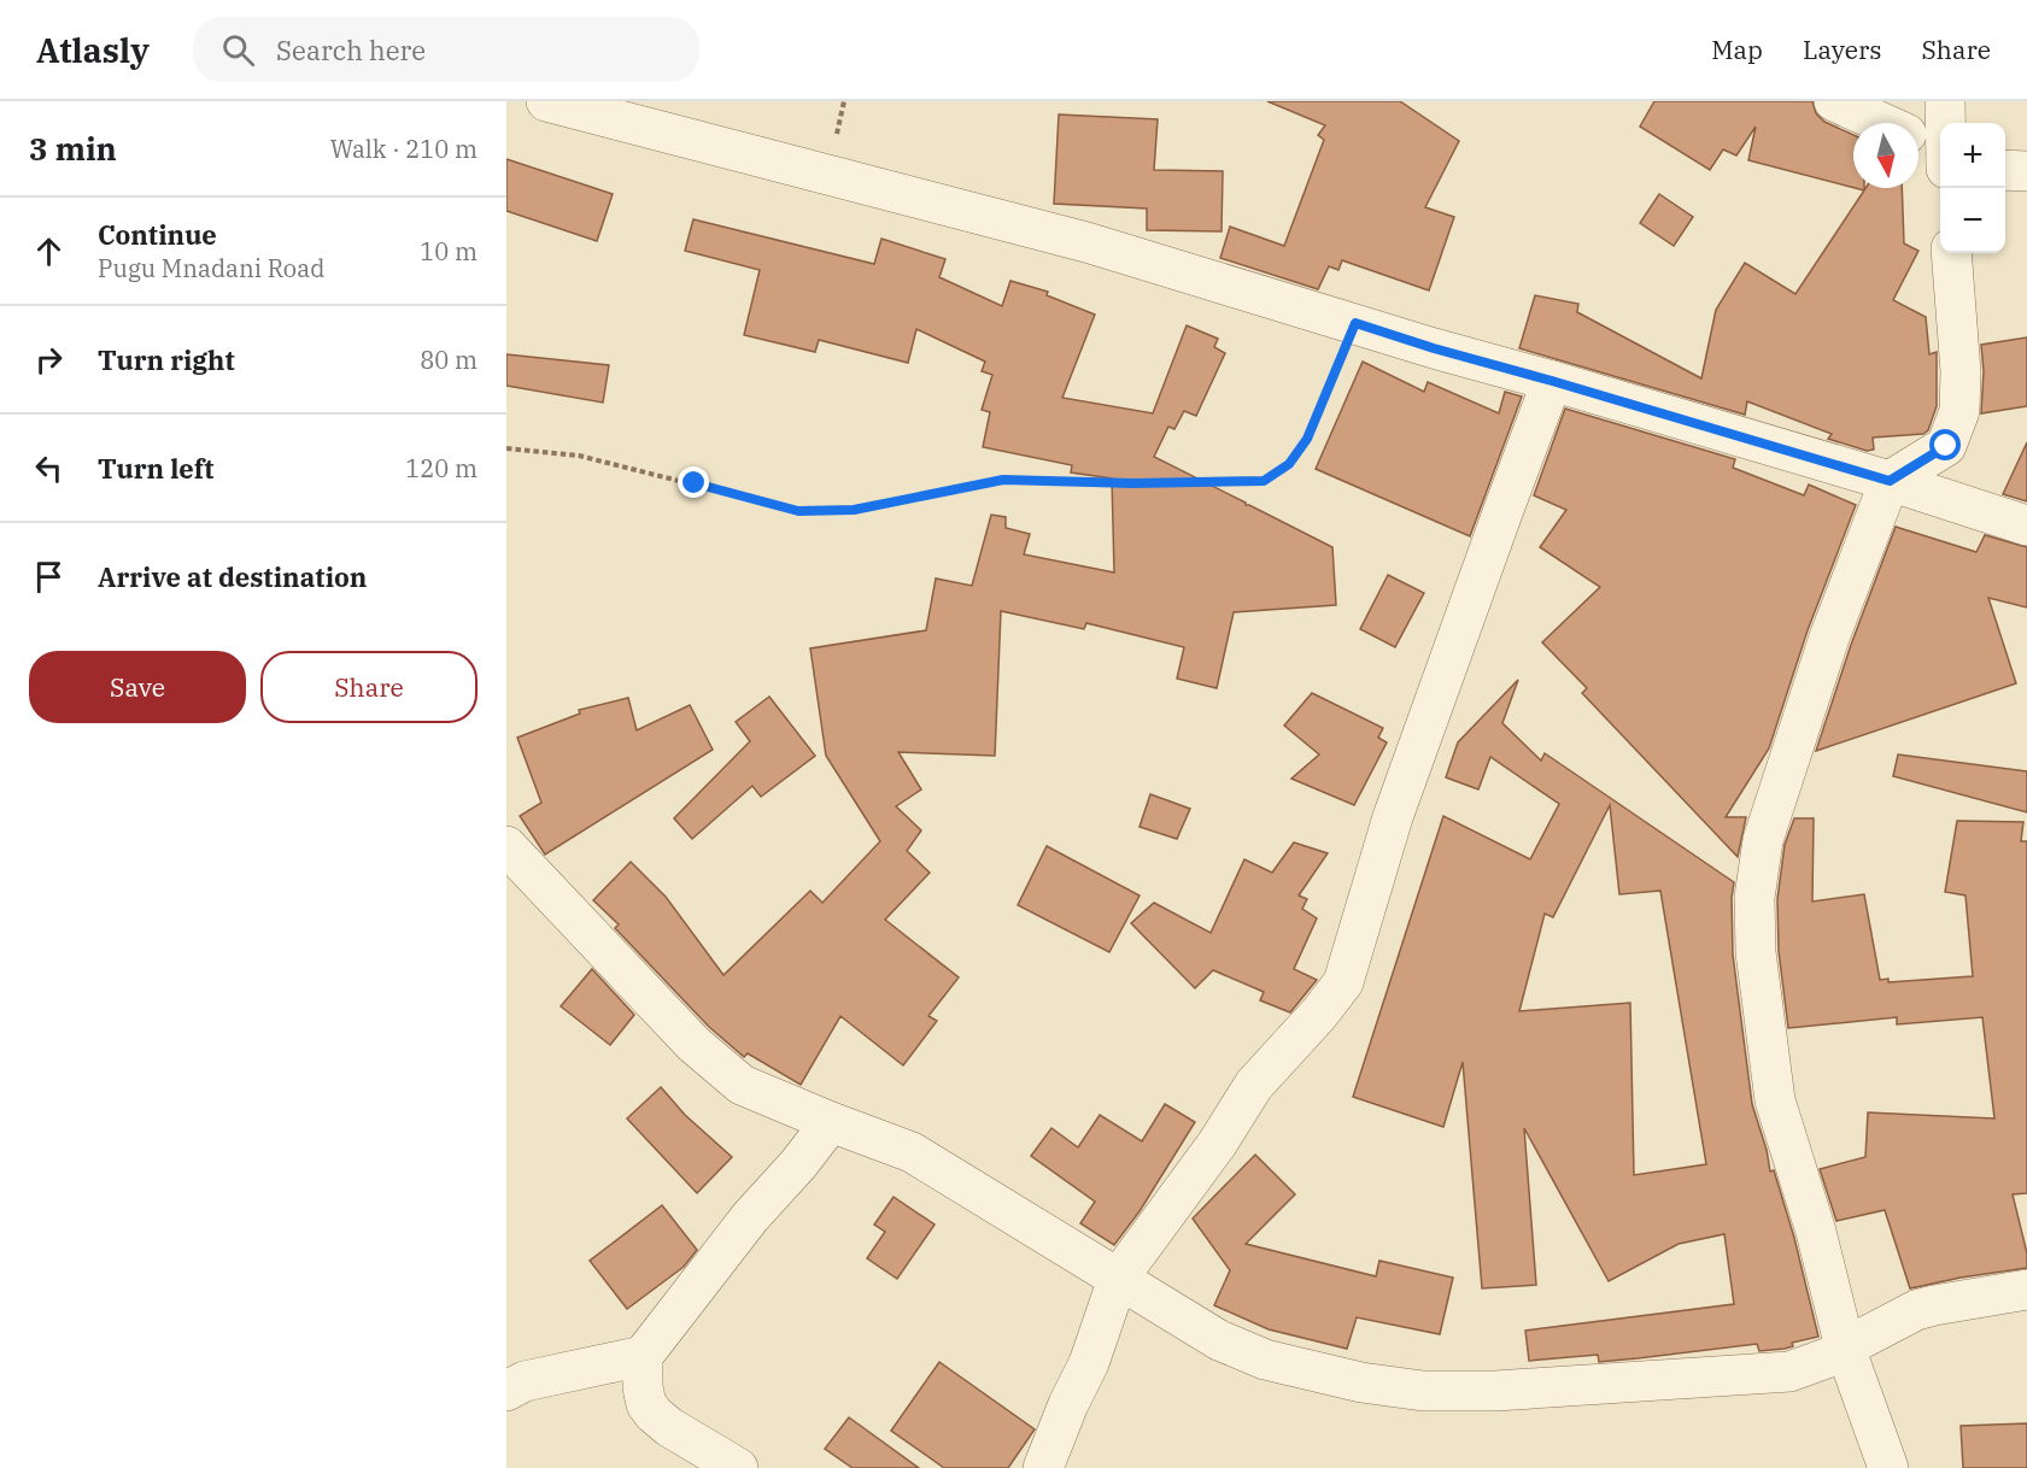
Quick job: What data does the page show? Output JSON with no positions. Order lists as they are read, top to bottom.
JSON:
{
  "north": "bottom",
  "page": {
    "header": "Atlasly",
    "search": "Search here",
    "nav": ["Map", "Layers", "Share"],
    "heading": ["3 min", "Walk · 210 m"],
    "map_buttons": ["+", "−"],
    "list": [
      ["Continue", "Pugu Mnadani Road", "10 m"],
      ["Turn right", "80 m"],
      ["Turn left", "120 m"],
      "Arrive at destination"
    ],
    "buttons": ["Save", "Share"]
  }
}
